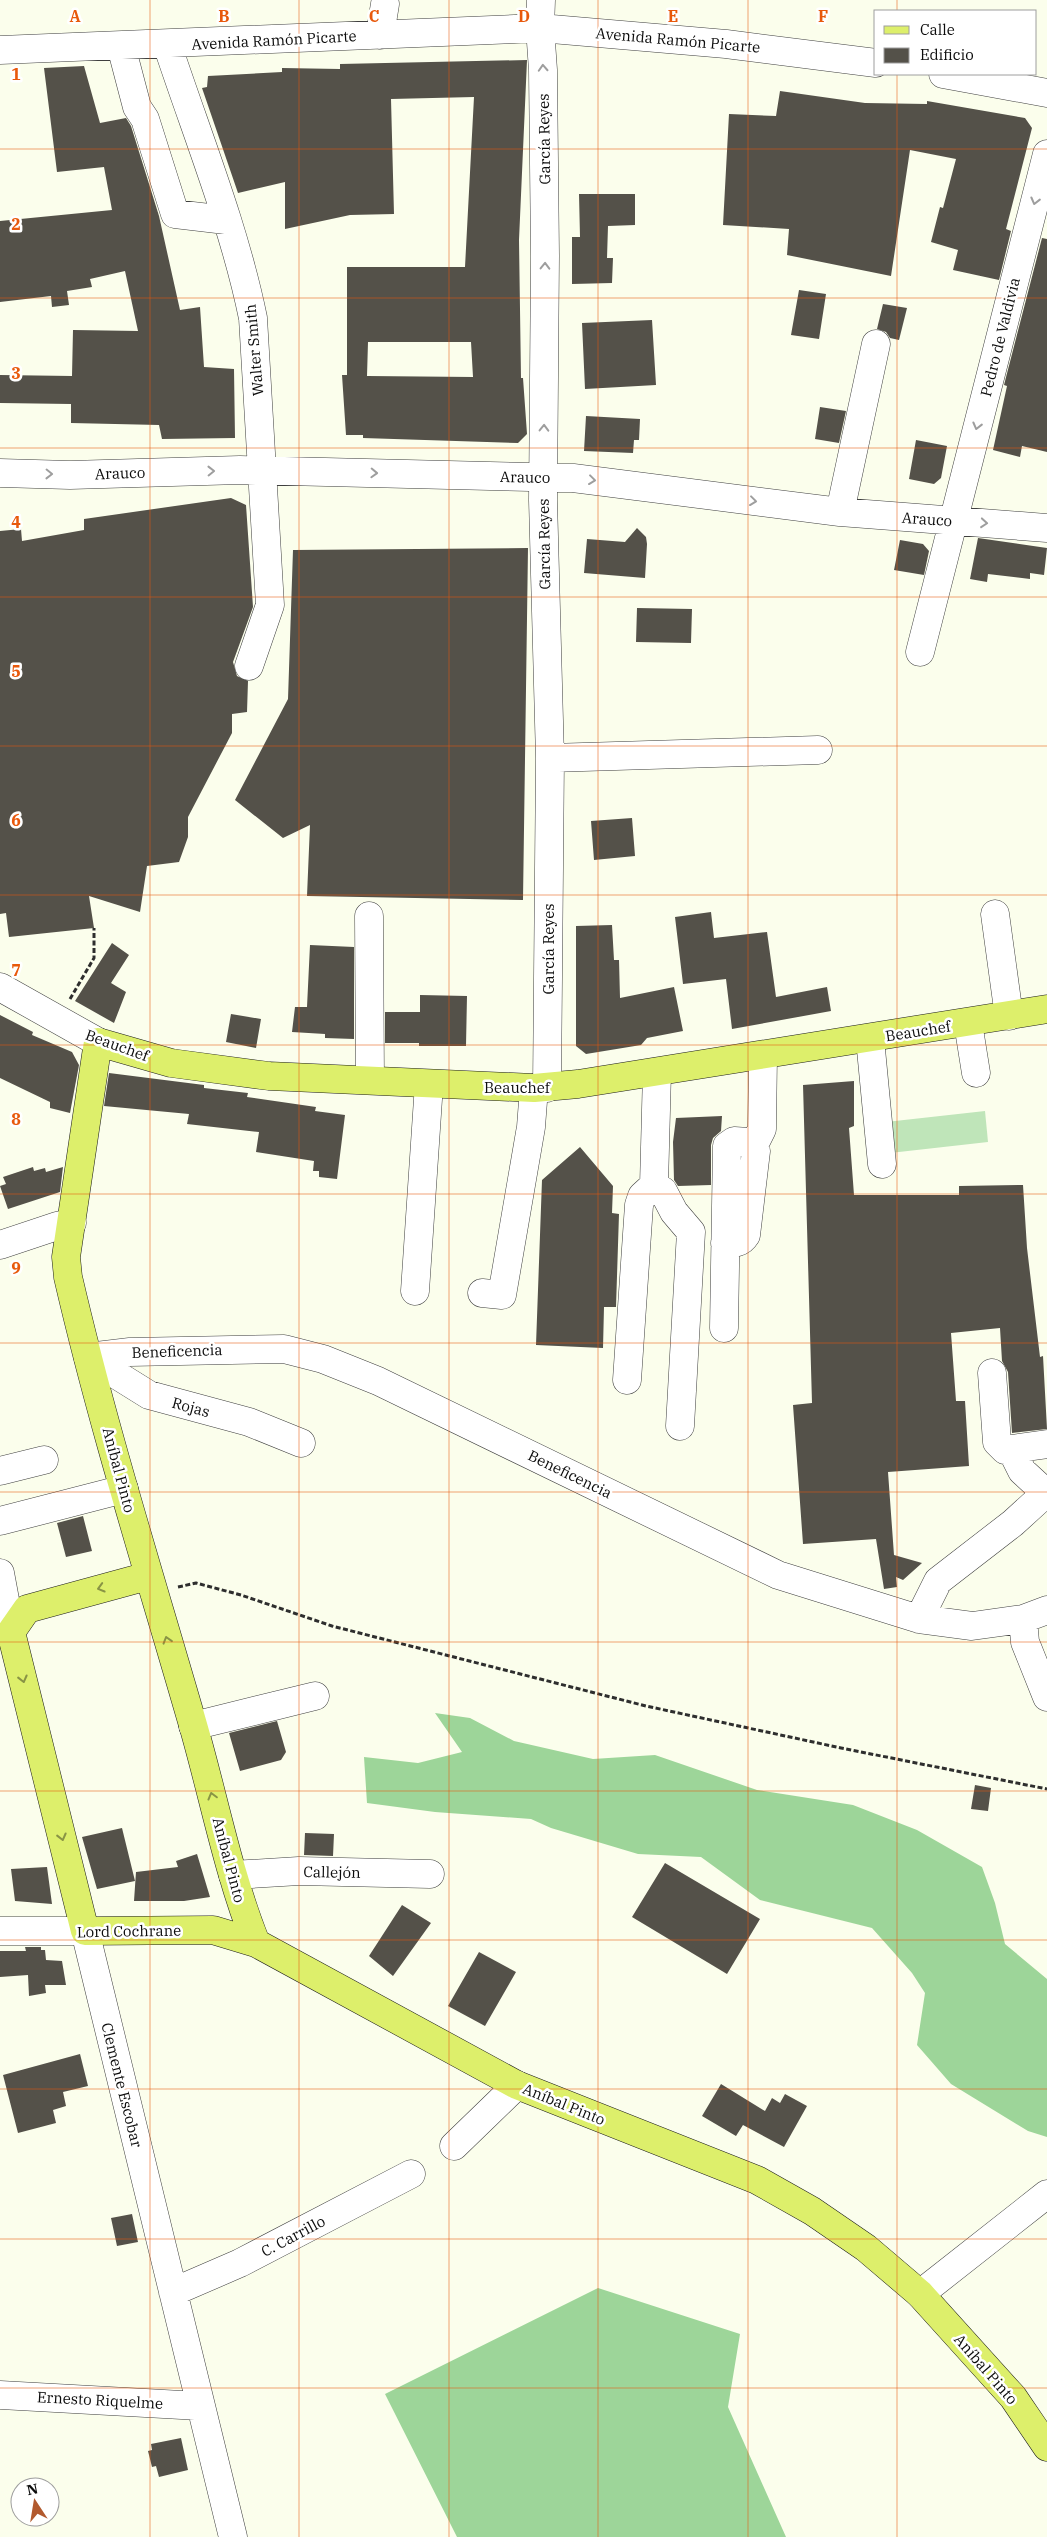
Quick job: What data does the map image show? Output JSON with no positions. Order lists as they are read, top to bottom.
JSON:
{
  "streets": {
    "main road": [
      "Beauchef",
      "Aníbal Pinto",
      "Lord Cochrane",
      "Clemente Escobar"
    ],
    "street": [
      "Avenida Ramón Picarte",
      "García Reyes",
      "Pedro de Valdivia",
      "Walter Smith",
      "Arauco",
      "Beneficencia",
      "Rojas",
      "Callejón",
      "C. Carrillo",
      "Ernesto Riquelme"
    ]
  },
  "crossings": [
    ["Avenida Ramón Picarte", "García Reyes"],
    ["Avenida Ramón Picarte", "Walter Smith"],
    ["García Reyes", "Arauco"],
    ["García Reyes", "Beauchef"],
    ["Pedro de Valdivia", "Arauco"],
    ["Walter Smith", "Arauco"],
    ["Beauchef", "Aníbal Pinto"],
    ["Beneficencia", "Rojas"],
    ["Beneficencia", "Aníbal Pinto"],
    ["Rojas", "Aníbal Pinto"],
    ["Aníbal Pinto", "Callejón"],
    ["Aníbal Pinto", "Lord Cochrane"],
    ["Lord Cochrane", "Clemente Escobar"],
    ["Clemente Escobar", "C. Carrillo"],
    ["Clemente Escobar", "Ernesto Riquelme"]
  ],
  "one_way": ["Arauco"],
  "legend": ["Calle", "Edificio"],
  "north": "top",
  "grid": {
    "columns": [
      "A",
      "B",
      "C",
      "D",
      "E",
      "F"
    ],
    "rows": [
      "1",
      "2",
      "3",
      "4",
      "5",
      "6",
      "7",
      "8",
      "9"
    ]
  }
}
